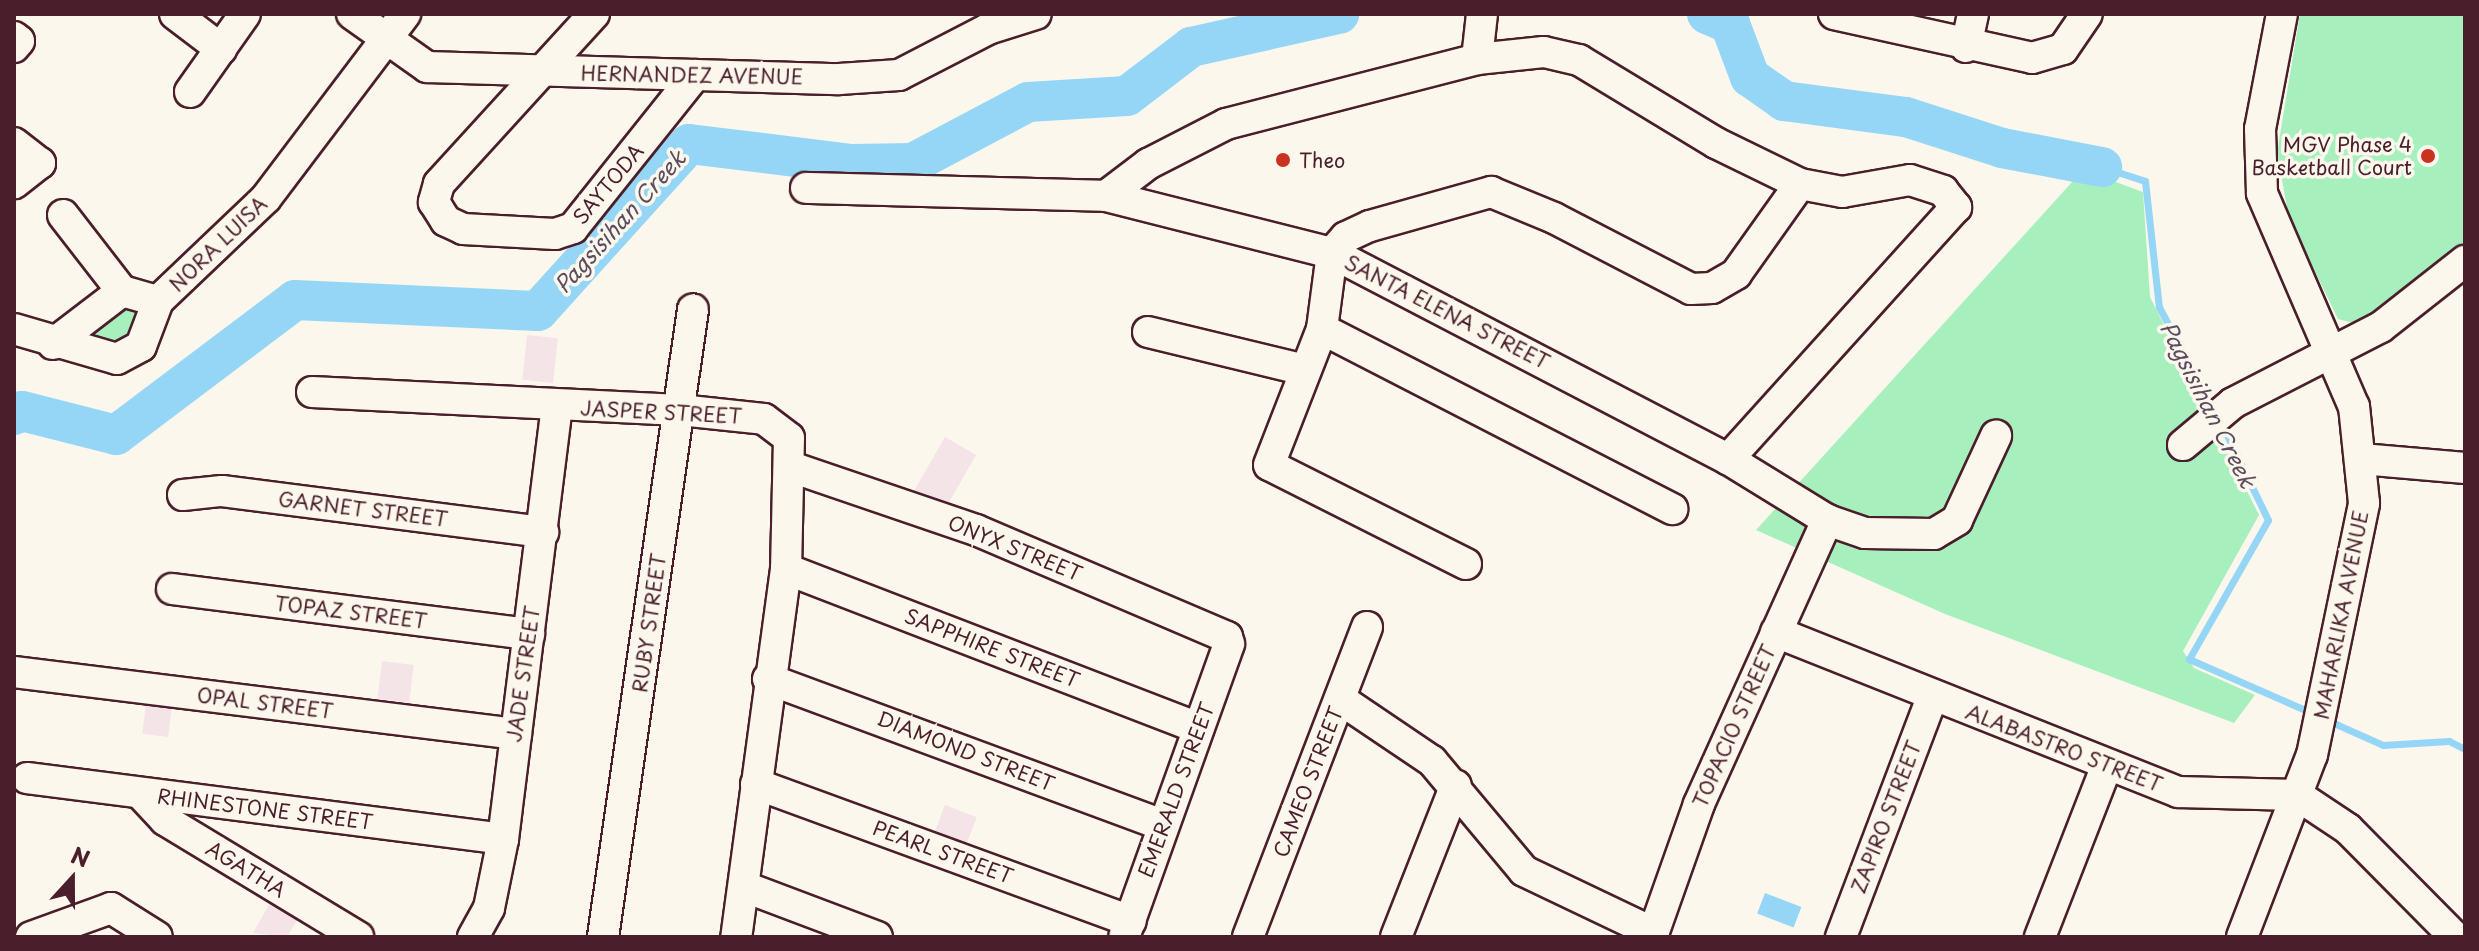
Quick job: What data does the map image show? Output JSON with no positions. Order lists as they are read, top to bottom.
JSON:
{
  "streets": {
    "street": [
      "HERNANDEZ AVENUE",
      "SAYTODA",
      "NORA LUISA",
      "SANTA ELENA STREET",
      "JASPER STREET",
      "GARNET STREET",
      "ONYX STREET",
      "TOPAZ STREET",
      "MAHARLIKA AVENUE",
      "RUBY STREET",
      "SAPPHIRE STREET",
      "JADE STREET",
      "OPAL STREET",
      "TOPACIO STREET",
      "ALABASTRO STREET",
      "DIAMOND STREET",
      "CAMEO STREET",
      "EMERALD STREET",
      "RHINESTONE STREET",
      "ZAPIRO STREET",
      "PEARL STREET",
      "AGATHA"
    ]
  },
  "crossings": [
    ["HERNANDEZ AVENUE", "SAYTODA"],
    ["HERNANDEZ AVENUE", "NORA LUISA"],
    ["SANTA ELENA STREET", "TOPACIO STREET"],
    ["JASPER STREET", "ONYX STREET"],
    ["JASPER STREET", "RUBY STREET"],
    ["JASPER STREET", "SAPPHIRE STREET"],
    ["JASPER STREET", "JADE STREET"],
    ["JASPER STREET", "DIAMOND STREET"],
    ["JASPER STREET", "PEARL STREET"],
    ["GARNET STREET", "JADE STREET"],
    ["ONYX STREET", "EMERALD STREET"],
    ["TOPAZ STREET", "JADE STREET"],
    ["MAHARLIKA AVENUE", "ALABASTRO STREET"],
    ["SAPPHIRE STREET", "EMERALD STREET"],
    ["JADE STREET", "OPAL STREET"],
    ["JADE STREET", "RHINESTONE STREET"],
    ["TOPACIO STREET", "ALABASTRO STREET"],
    ["ALABASTRO STREET", "ZAPIRO STREET"],
    ["DIAMOND STREET", "EMERALD STREET"],
    ["EMERALD STREET", "PEARL STREET"],
    ["RHINESTONE STREET", "AGATHA"]
  ],
  "water": ["Pagsisihan Creek"],
  "places": ["MGV Phase 4 Basketball Court", "Theo"],
  "north": "top"
}
